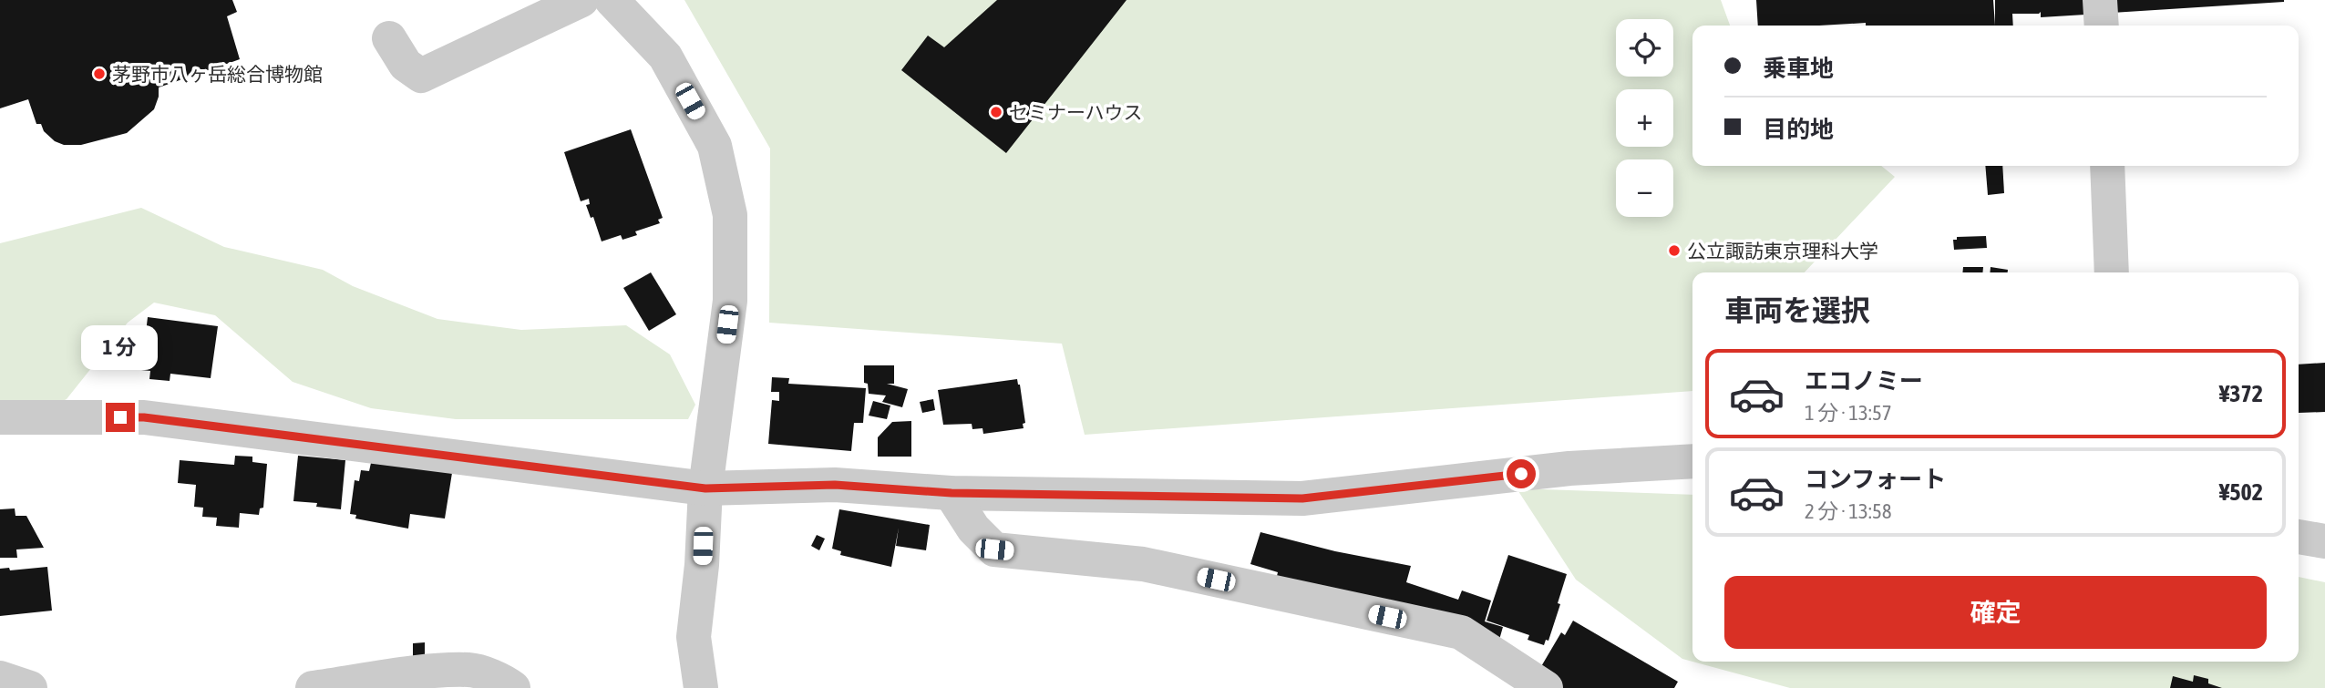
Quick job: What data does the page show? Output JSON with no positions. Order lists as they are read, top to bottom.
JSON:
{
  "places": ["茅野市八ヶ岳総合博物館", "セミナーハウス", "公立諏訪東京理科大学"],
  "page": {
    "map_buttons": ["+", "−"],
    "banner": ["乗車地", "目的地"],
    "heading": "車両を選択",
    "bubble": "1 分",
    "list": [
      {
        "name": "エコノミー",
        "note": "1 分 · 13:57",
        "value": "¥372"
      },
      {
        "name": "コンフォート",
        "note": "2 分 · 13:58",
        "value": "¥502"
      }
    ],
    "buttons": "確定"
  }
}
